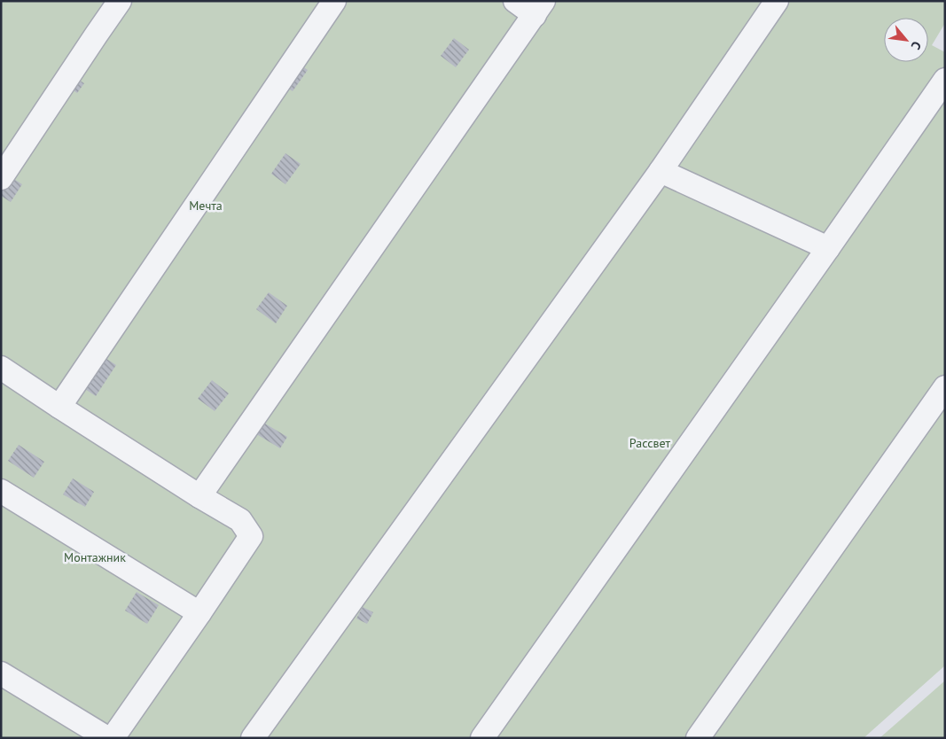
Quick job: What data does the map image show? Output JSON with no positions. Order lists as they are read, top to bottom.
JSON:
{
  "parks": ["Мечта", "Рассвет", "Монтажник"],
  "north": "bottom right"
}
